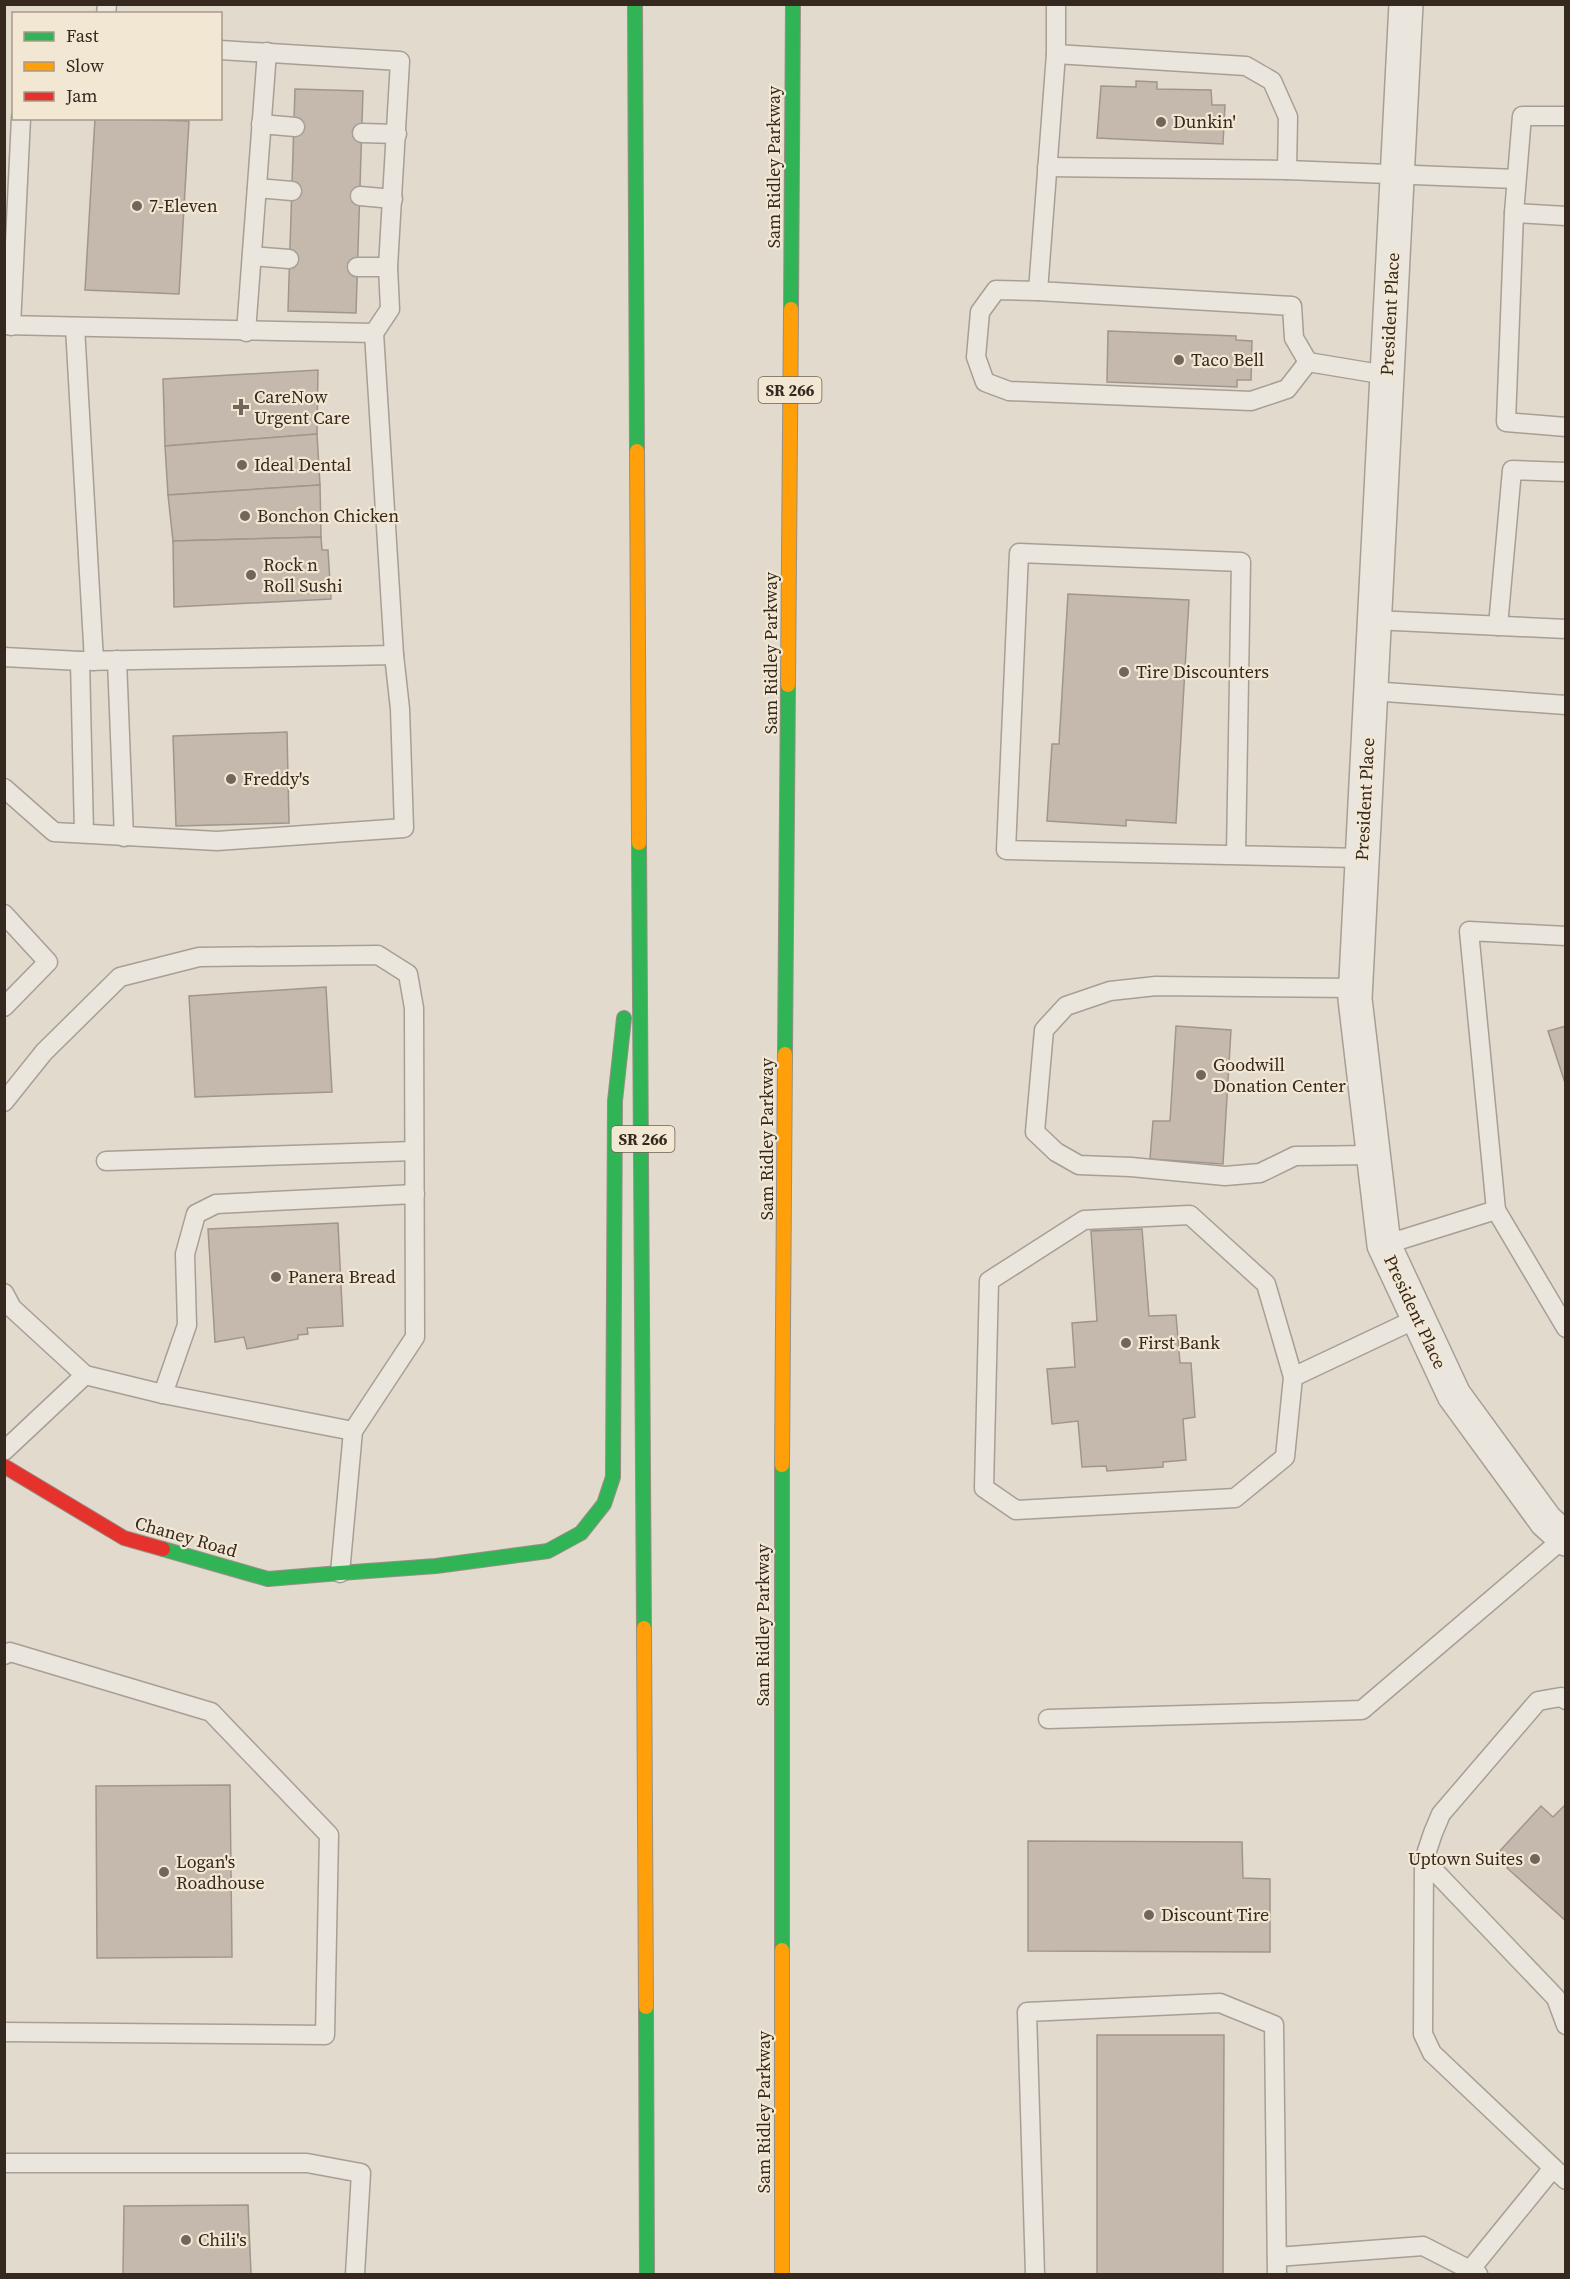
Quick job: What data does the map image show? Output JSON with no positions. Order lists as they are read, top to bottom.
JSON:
{
  "streets": {
    "main road": ["Sam Ridley Parkway", "SR 266", "Chaney Road"],
    "street": ["President Place"]
  },
  "crossings": [
    ["SR 266", "Chaney Road"]
  ],
  "places": {
    "other": [
      "Dunkin'",
      "7-Eleven",
      "Taco Bell",
      "Ideal Dental",
      "Bonchon Chicken",
      "Rock n Roll Sushi",
      "Tire Discounters",
      "Freddy's",
      "Goodwill Donation Center",
      "Panera Bread",
      "First Bank",
      "Uptown Suites",
      "Logan's Roadhouse",
      "Discount Tire",
      "Chili's"
    ],
    "health": ["CareNow Urgent Care"]
  },
  "legend": ["Fast", "Slow", "Jam"]
}
